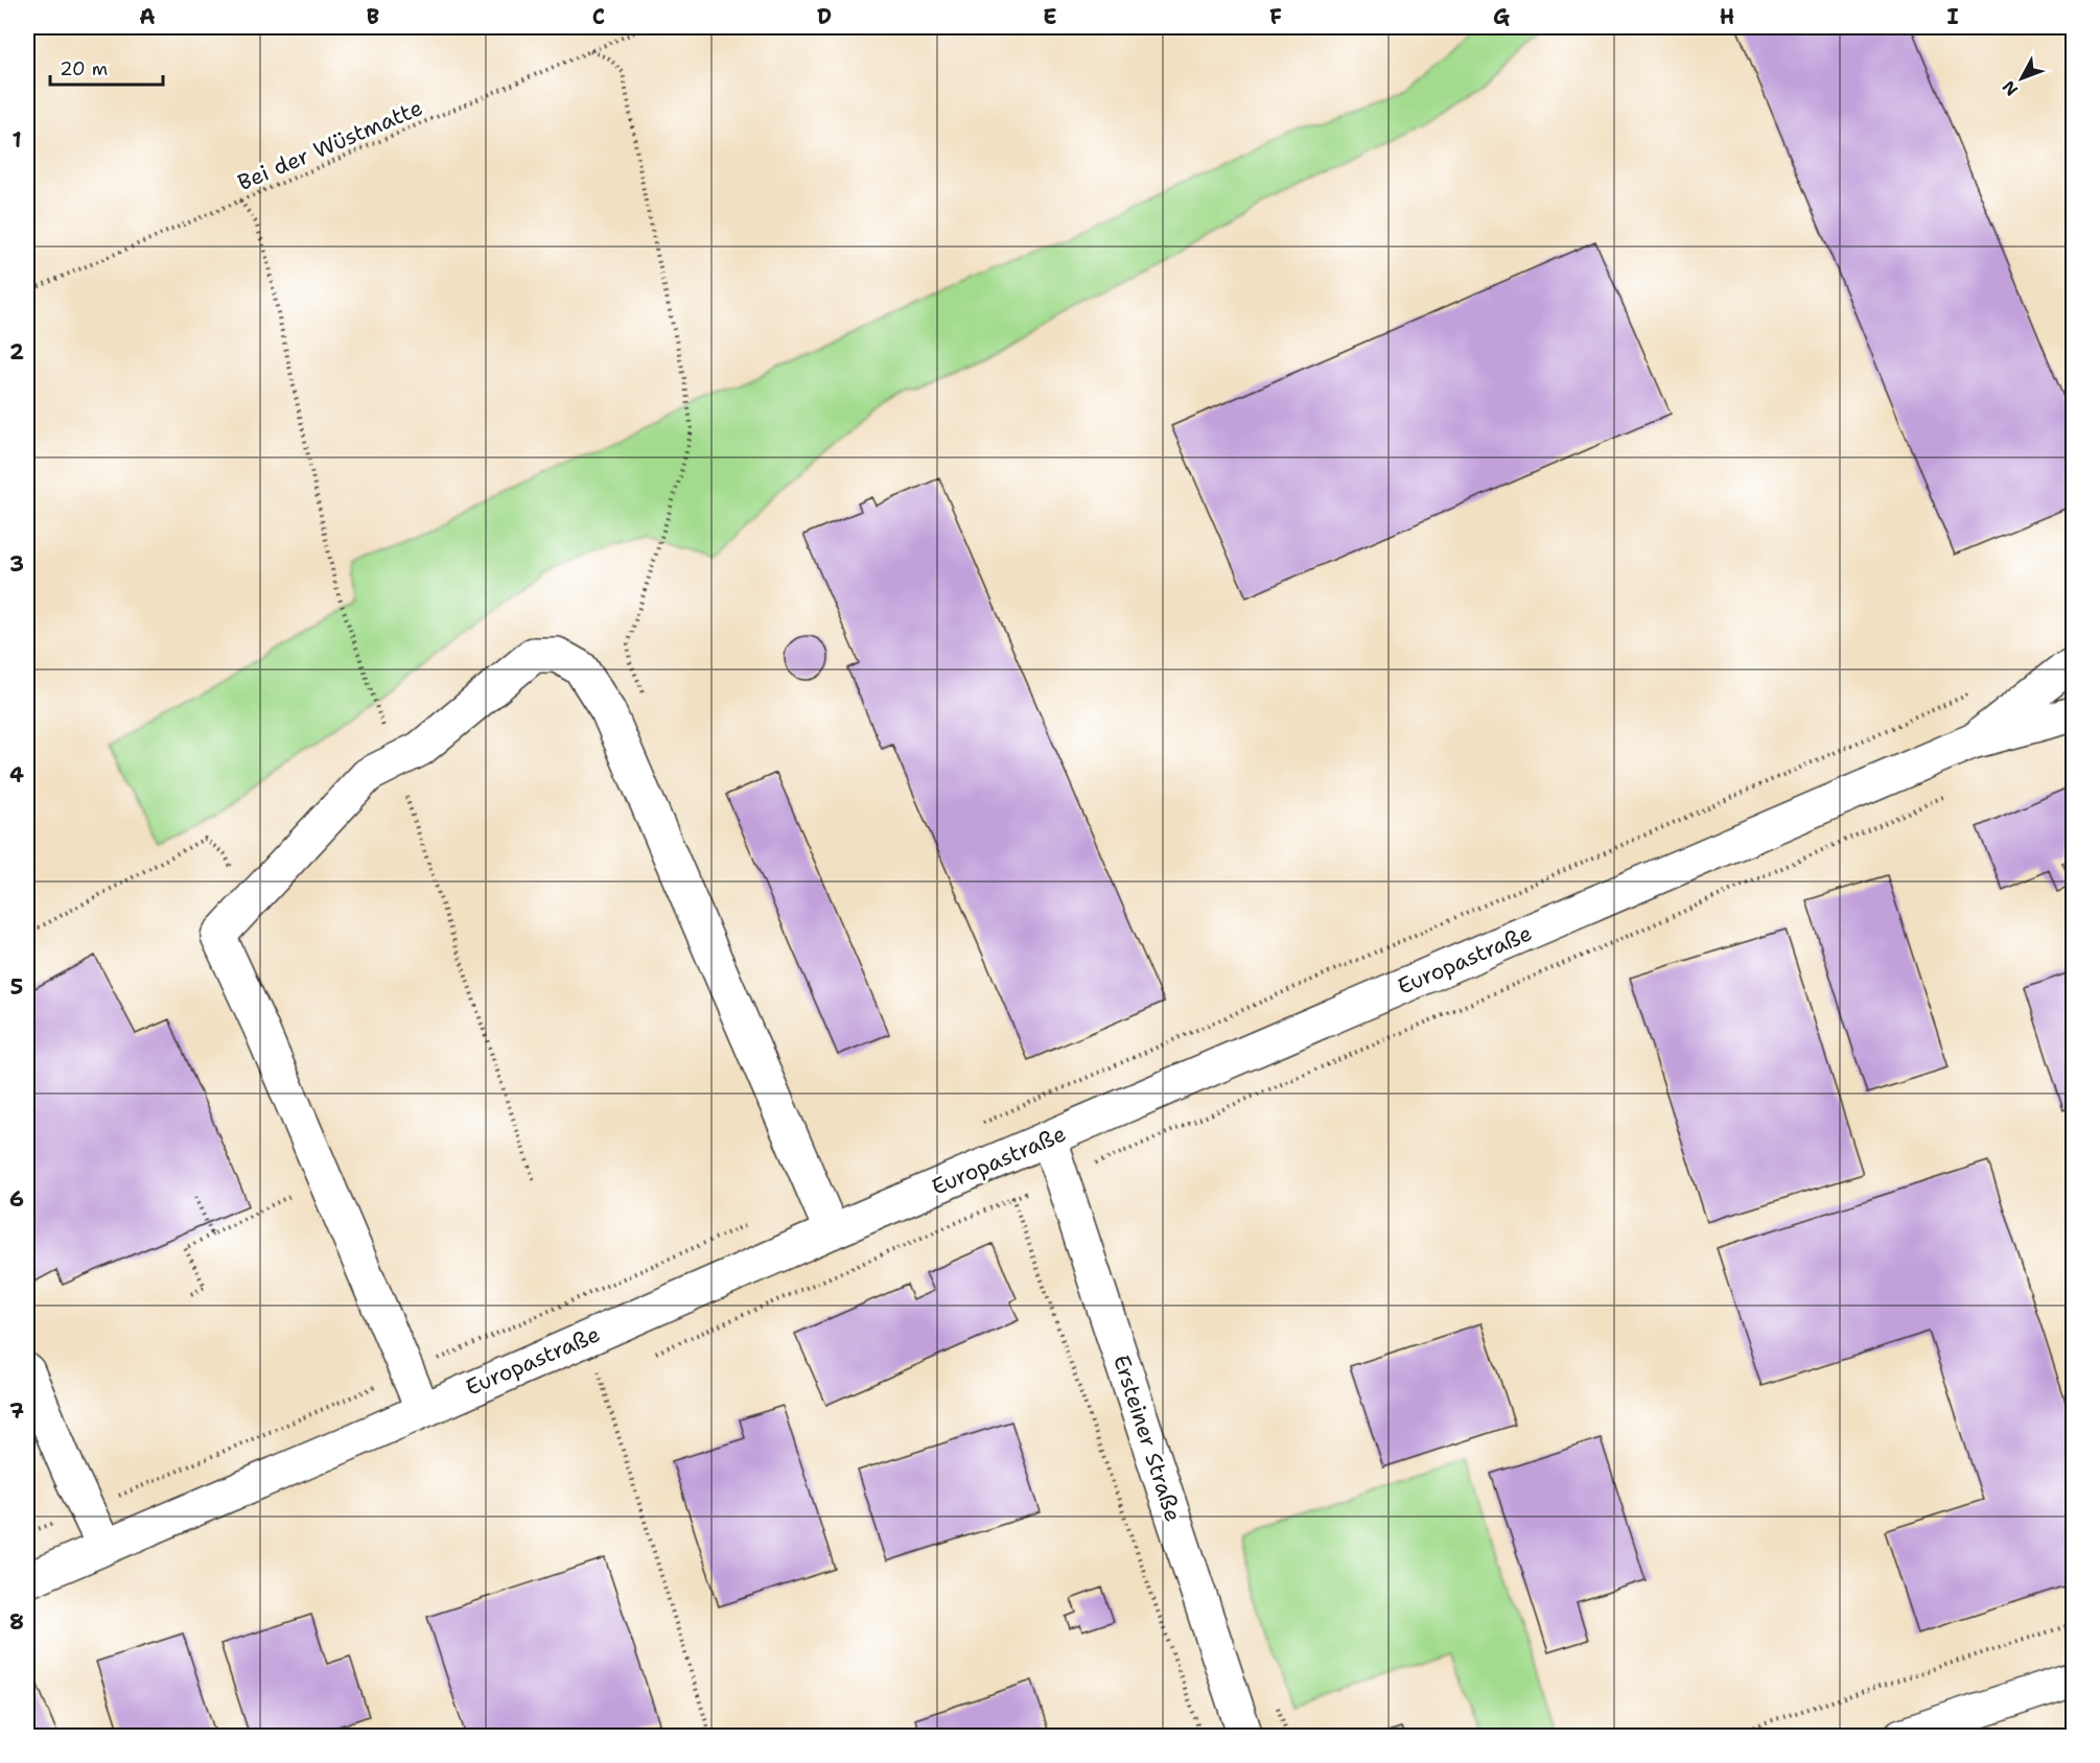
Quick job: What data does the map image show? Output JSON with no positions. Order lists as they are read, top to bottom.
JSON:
{
  "streets": {
    "street": ["Europastraße", "Ersteiner Straße"],
    "path": ["Bei der Wüstmatte"]
  },
  "crossings": [
    ["Europastraße", "Ersteiner Straße"]
  ],
  "scale_bar": "20 m",
  "north": "bottom left",
  "grid": {
    "columns": [
      "A",
      "B",
      "C",
      "D",
      "E",
      "F",
      "G",
      "H",
      "I"
    ],
    "rows": [
      "1",
      "2",
      "3",
      "4",
      "5",
      "6",
      "7",
      "8"
    ]
  }
}
